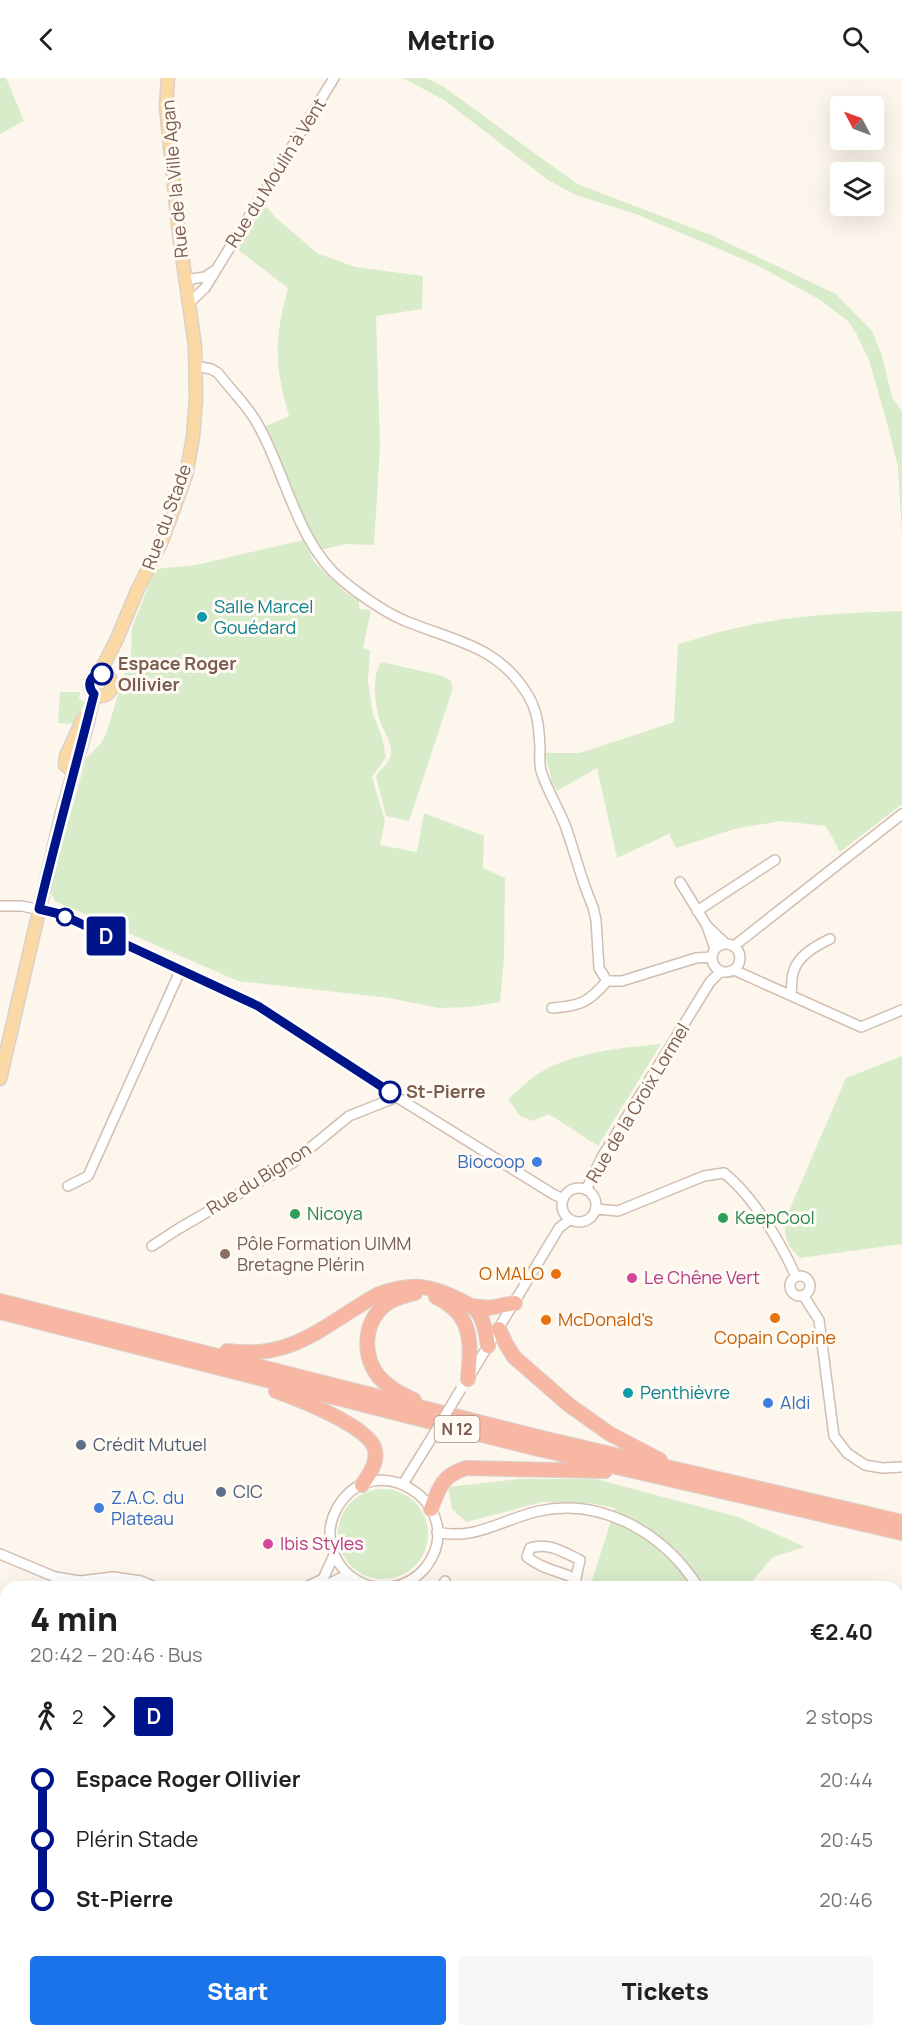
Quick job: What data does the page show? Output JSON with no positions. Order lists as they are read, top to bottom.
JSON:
{
  "streets": {
    "highway": ["N 12"],
    "main road": ["Rue de la Ville Agan", "Rue du Stade"],
    "street": ["Rue du Moulin à Vent", "Rue de la Croix Lormel", "Rue du Bignon"]
  },
  "crossings": [
    ["Rue du Moulin à Vent", "Rue de la Ville Agan"],
    ["Rue du Moulin à Vent", "Rue du Stade"],
    ["Rue de la Ville Agan", "Rue du Stade"]
  ],
  "places": [
    "Salle Marcel Gouédard",
    "Espace Roger Ollivier",
    "St-Pierre",
    "Biocoop",
    "Nicoya",
    "KeepCool",
    "Pôle Formation UIMM Bretagne Plérin",
    "O MALO",
    "Le Chêne Vert",
    "Copain Copine",
    "McDonald's",
    "Penthièvre",
    "Aldi",
    "Crédit Mutuel",
    "CIC",
    "Z.A.C. du Plateau",
    "Ibis Styles"
  ],
  "lines": ["bus line D"],
  "north": "top left",
  "page": {
    "header": "Metrio",
    "on_map": "D",
    "heading": ["4 min", "20:42 – 20:46 · Bus", "€2.40"],
    "legs": ["2", "D", "2 stops"],
    "list": [
      {
        "name": "Espace Roger Ollivier",
        "value": "20:44"
      },
      {
        "name": "Plérin Stade",
        "value": "20:45"
      },
      {
        "name": "St-Pierre",
        "value": "20:46"
      }
    ],
    "buttons": ["Start", "Tickets"]
  }
}
